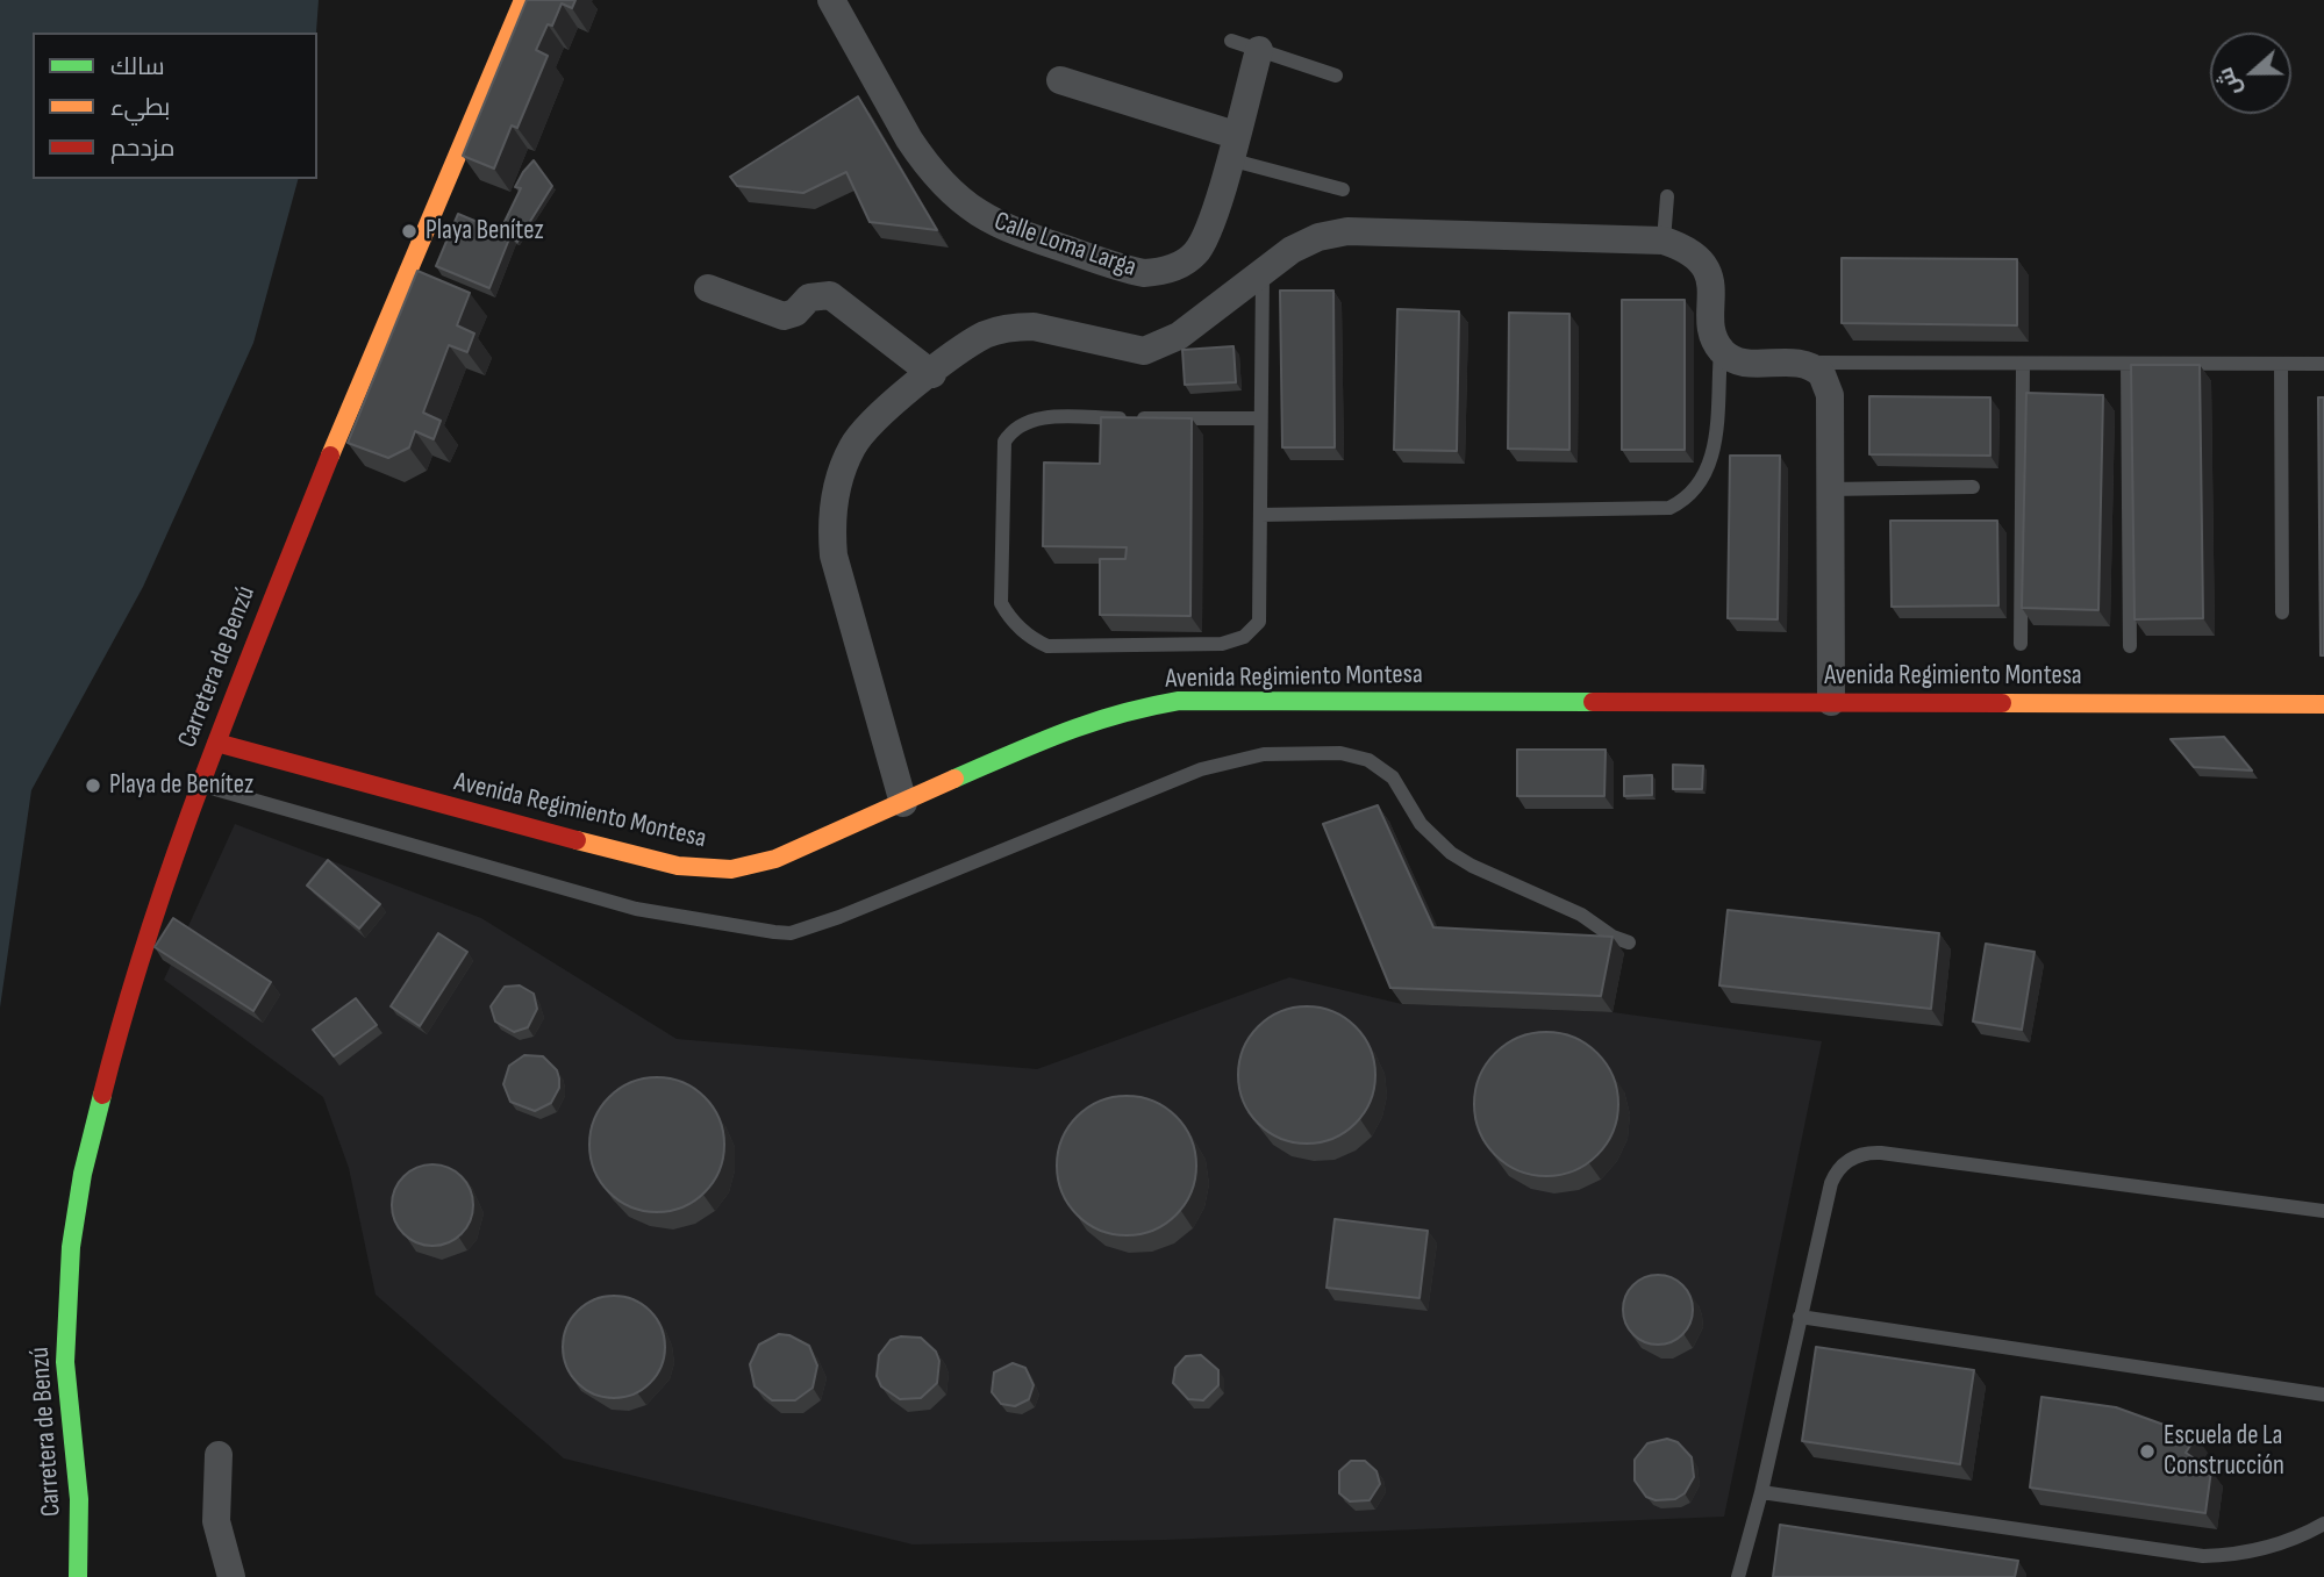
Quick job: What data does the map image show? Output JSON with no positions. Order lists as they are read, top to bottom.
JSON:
{
  "streets": {
    "main road": ["Carretera de Benzú", "Avenida Regimiento Montesa"],
    "street": ["Calle Loma Larga"]
  },
  "crossings": [
    ["Carretera de Benzú", "Avenida Regimiento Montesa"]
  ],
  "places": ["Playa Benítez", "Playa de Benítez", "Escuela de La Construcción"],
  "legend": ["سالك", "بطيء", "مزدحم"],
  "north": "left"
}
